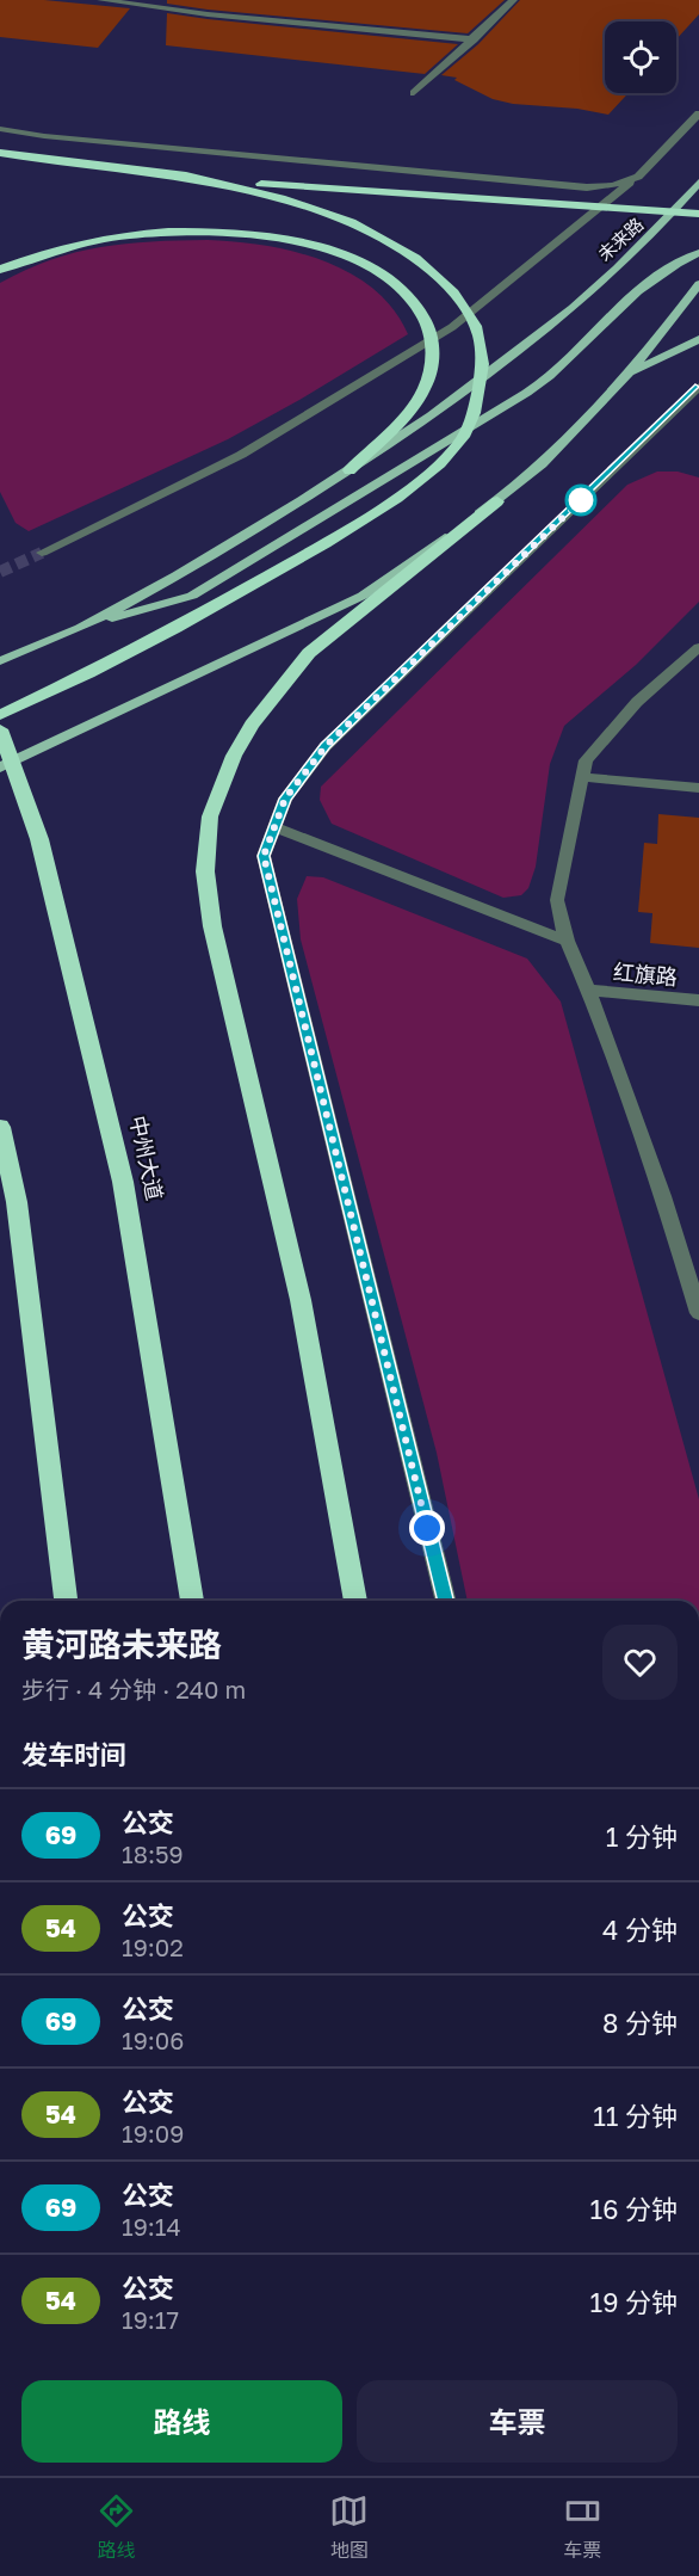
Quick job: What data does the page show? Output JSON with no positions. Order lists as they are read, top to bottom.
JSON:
{
  "streets": {
    "highway": ["中州大道"],
    "main road": ["未来路"],
    "street": ["红旗路"]
  },
  "lines": ["bus line 69"],
  "page": {
    "heading": [
      ["黄河路未来路", "步行 · 4 分钟 · 240 m"],
      "发车时间"
    ],
    "list": [
      {
        "mark": "69",
        "name": "公交",
        "note": "18:59",
        "value": "1 分钟"
      },
      {
        "mark": "54",
        "name": "公交",
        "note": "19:02",
        "value": "4 分钟"
      },
      {
        "mark": "69",
        "name": "公交",
        "note": "19:06",
        "value": "8 分钟"
      },
      {
        "mark": "54",
        "name": "公交",
        "note": "19:09",
        "value": "11 分钟"
      },
      {
        "mark": "69",
        "name": "公交",
        "note": "19:14",
        "value": "16 分钟"
      },
      {
        "mark": "54",
        "name": "公交",
        "note": "19:17",
        "value": "19 分钟"
      }
    ],
    "buttons": ["路线", "车票"],
    "tabs": ["路线", "地图", "车票"]
  }
}
